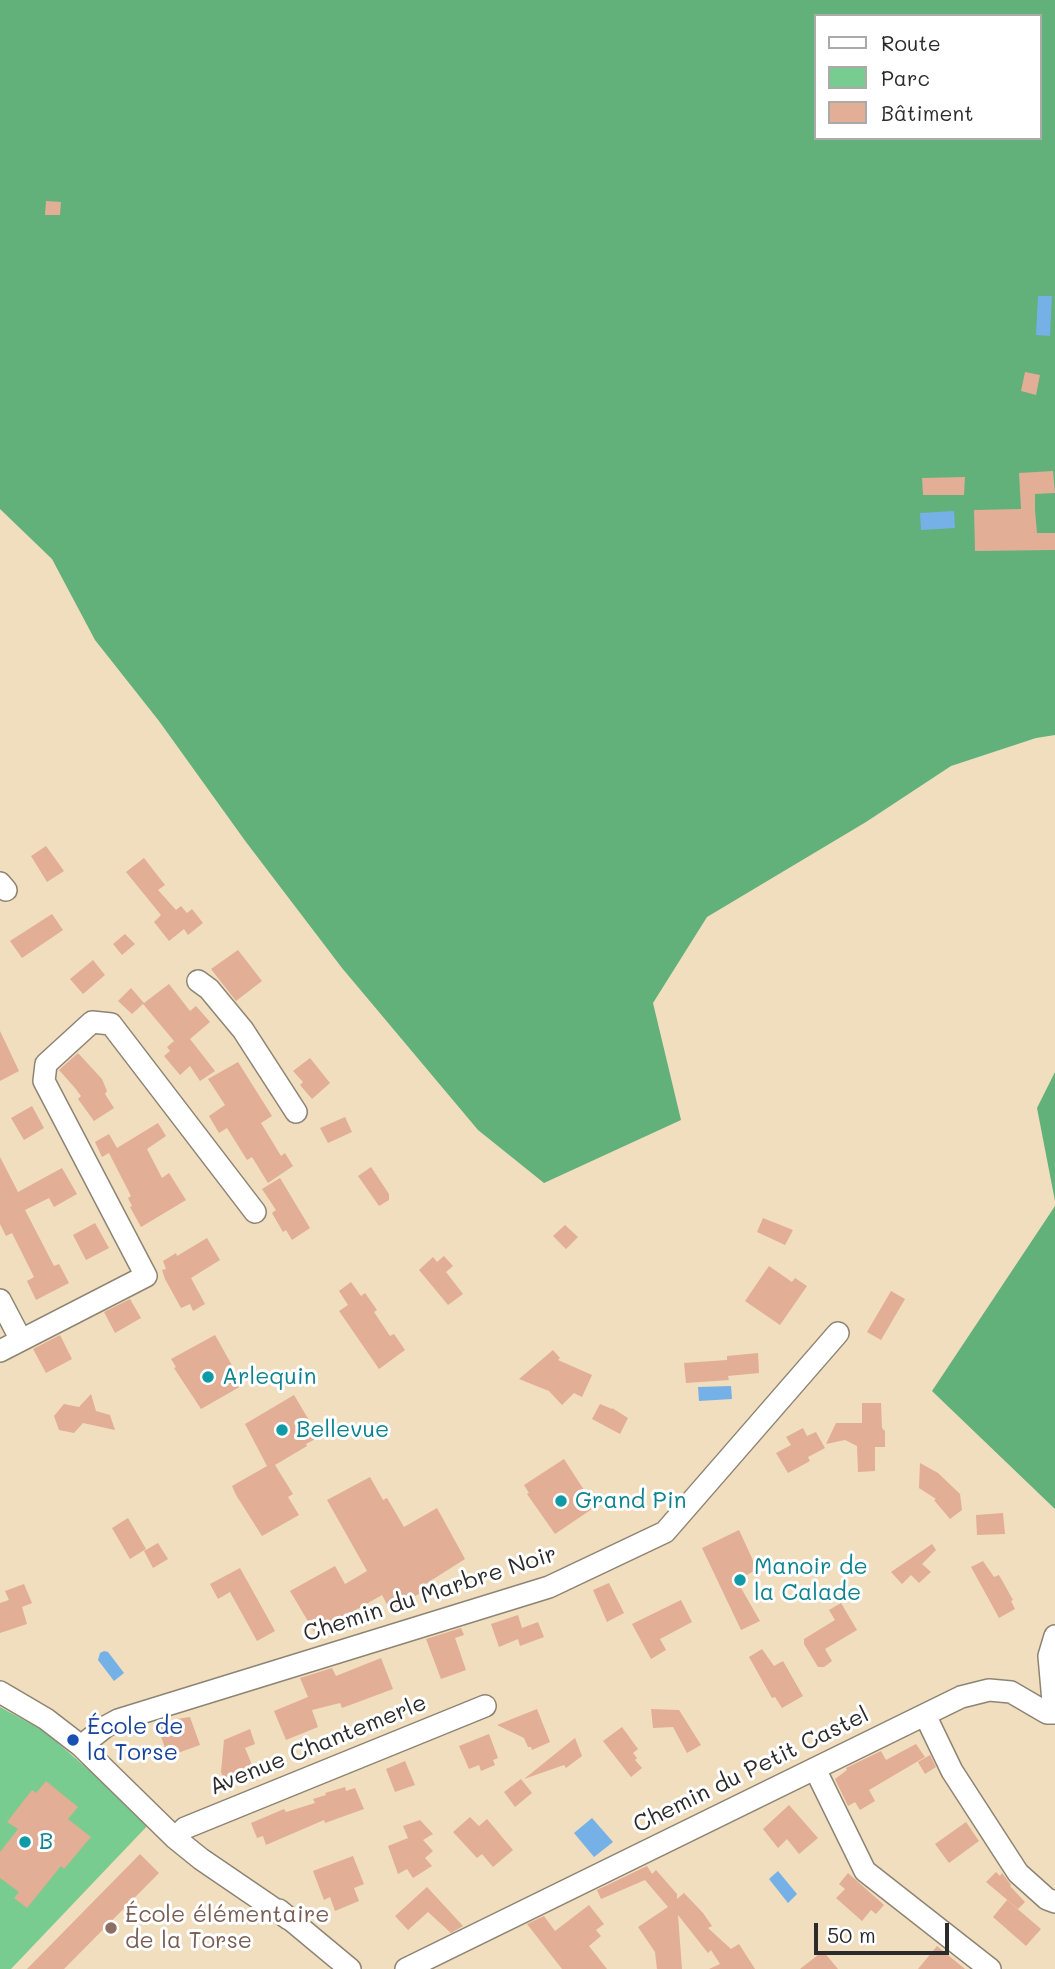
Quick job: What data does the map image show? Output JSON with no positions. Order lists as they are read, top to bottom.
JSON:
{
  "streets": {
    "street": ["Chemin du Marbre Noir", "Avenue Chantemerle", "Chemin du Petit Castel"]
  },
  "places": [
    "Arlequin",
    "Bellevue",
    "Grand Pin",
    "Manoir de la Calade",
    "École de la Torse",
    "B",
    "École élémentaire de la Torse"
  ],
  "legend": ["Route", "Parc", "Bâtiment"],
  "scale_bar": "50 m"
}
